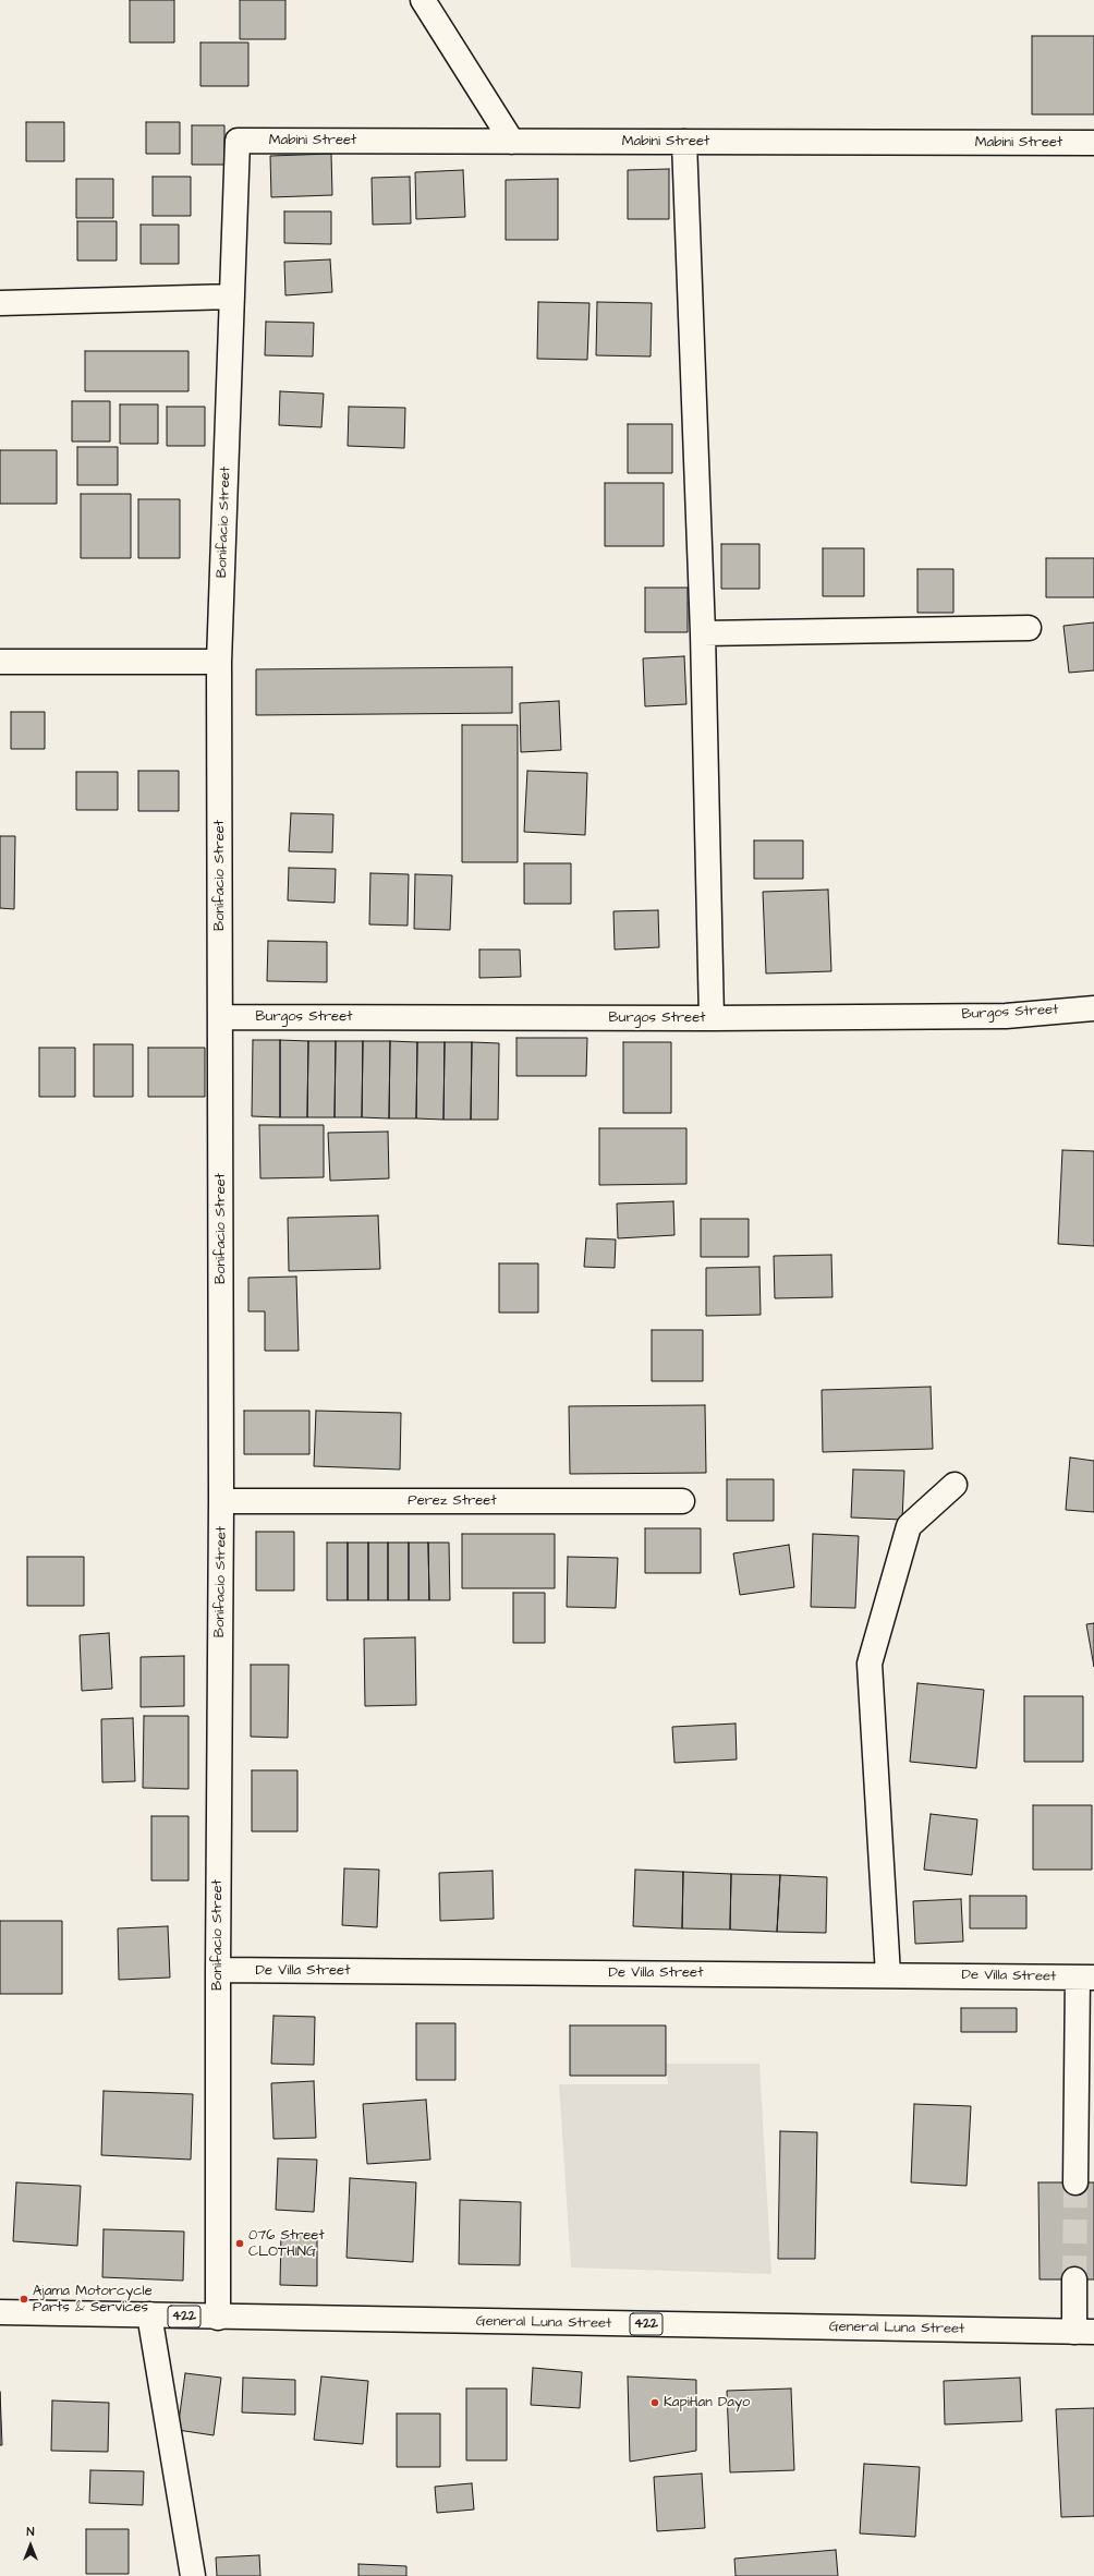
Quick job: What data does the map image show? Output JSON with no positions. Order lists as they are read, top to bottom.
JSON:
{
  "streets": {
    "street": [
      "Mabini Street",
      "Bonifacio Street",
      "Burgos Street",
      "Perez Street",
      "De Villa Street",
      "422",
      "General Luna Street"
    ]
  },
  "crossings": [
    ["Mabini Street", "Bonifacio Street"],
    ["Bonifacio Street", "Burgos Street"],
    ["Bonifacio Street", "Perez Street"],
    ["Bonifacio Street", "De Villa Street"],
    ["Bonifacio Street", "General Luna Street"],
    ["422", "General Luna Street"]
  ],
  "places": ["076 Street CLOTHING", "Ajama Motorcycle Parts & Services", "KapiHan Dayo"],
  "north": "top"
}
